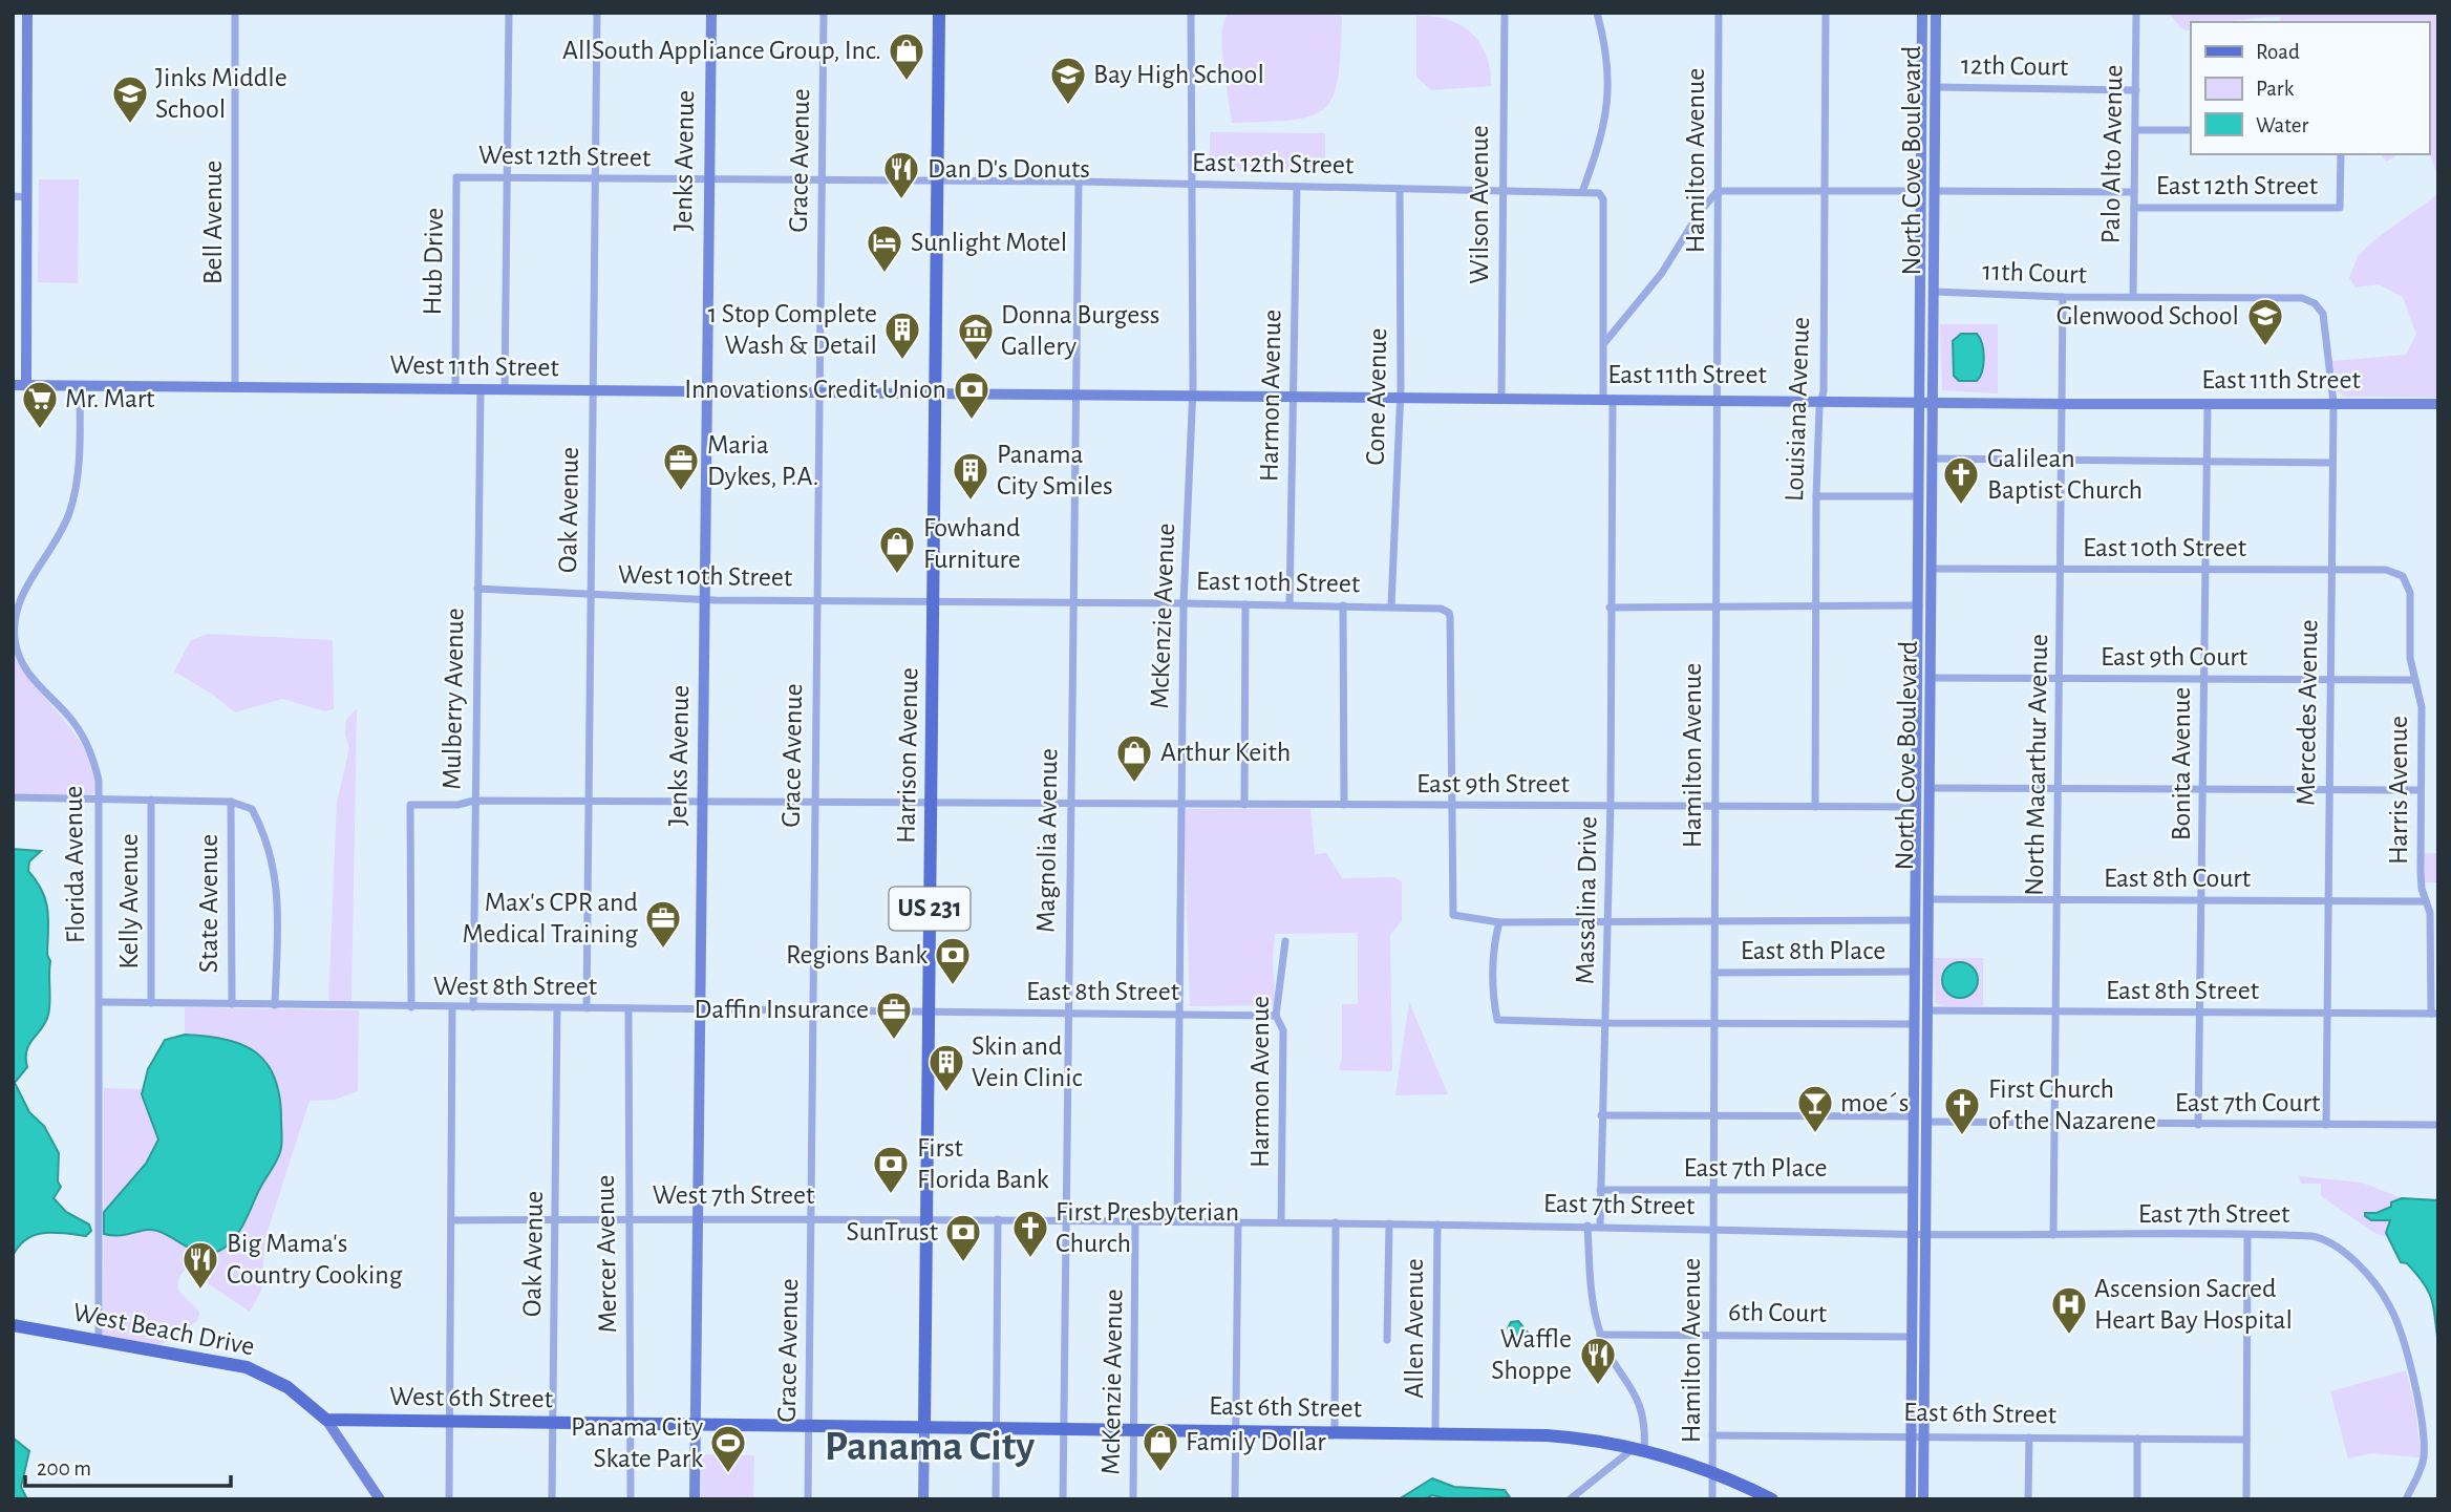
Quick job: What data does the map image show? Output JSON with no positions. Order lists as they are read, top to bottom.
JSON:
{
  "streets": {
    "main road": [
      "Jenks Avenue",
      "North Cove Boulevard",
      "West 11th Street",
      "East 11th Street",
      "Harrison Avenue",
      "US 231",
      "West Beach Drive",
      "West 6th Street",
      "East 6th Street"
    ],
    "street": [
      "12th Court",
      "Palo Alto Avenue",
      "West 12th Street",
      "Grace Avenue",
      "Hamilton Avenue",
      "East 12th Street",
      "Wilson Avenue",
      "Bell Avenue",
      "Hub Drive",
      "11th Court",
      "Harmon Avenue",
      "Cone Avenue",
      "Louisiana Avenue",
      "Oak Avenue",
      "East 10th Street",
      "West 10th Street",
      "McKenzie Avenue",
      "East 9th Court",
      "Mulberry Avenue",
      "Mercedes Avenue",
      "Bonita Avenue",
      "North Macarthur Avenue",
      "East 9th Street",
      "Harris Avenue",
      "Magnolia Avenue",
      "Florida Avenue",
      "East 8th Court",
      "Massalina Drive",
      "Kelly Avenue",
      "State Avenue",
      "East 8th Place",
      "West 8th Street",
      "East 8th Street",
      "East 7th Court",
      "East 7th Place",
      "West 7th Street",
      "East 7th Street",
      "Mercer Avenue",
      "6th Court",
      "Allen Avenue"
    ]
  },
  "crossings": [
    ["12th Court", "Palo Alto Avenue"],
    ["12th Court", "North Cove Boulevard"],
    ["Palo Alto Avenue", "East 12th Street"],
    ["Palo Alto Avenue", "11th Court"],
    ["West 12th Street", "Jenks Avenue"],
    ["West 12th Street", "Grace Avenue"],
    ["West 12th Street", "East 12th Street"],
    ["West 12th Street", "Hub Drive"],
    ["West 12th Street", "Oak Avenue"],
    ["West 12th Street", "Harrison Avenue"],
    ["Jenks Avenue", "West 11th Street"],
    ["Jenks Avenue", "West 10th Street"],
    ["Jenks Avenue", "East 9th Street"],
    ["Jenks Avenue", "West 8th Street"],
    ["Jenks Avenue", "West 7th Street"],
    ["Jenks Avenue", "West 6th Street"],
    ["Grace Avenue", "West 11th Street"],
    ["Grace Avenue", "West 10th Street"],
    ["Grace Avenue", "East 9th Street"],
    ["Grace Avenue", "West 8th Street"],
    ["Grace Avenue", "West 7th Street"],
    ["Grace Avenue", "West 6th Street"],
    ["Hamilton Avenue", "East 11th Street"],
    ["Hamilton Avenue", "East 9th Street"],
    ["Hamilton Avenue", "East 8th Place"],
    ["Hamilton Avenue", "East 7th Place"],
    ["Hamilton Avenue", "East 7th Street"],
    ["Hamilton Avenue", "6th Court"],
    ["Hamilton Avenue", "East 6th Street"],
    ["North Cove Boulevard", "East 12th Street"],
    ["North Cove Boulevard", "11th Court"],
    ["North Cove Boulevard", "East 11th Street"],
    ["North Cove Boulevard", "East 10th Street"],
    ["North Cove Boulevard", "East 9th Court"],
    ["North Cove Boulevard", "East 9th Street"],
    ["North Cove Boulevard", "East 8th Court"],
    ["North Cove Boulevard", "East 8th Place"],
    ["North Cove Boulevard", "East 8th Street"],
    ["North Cove Boulevard", "East 7th Court"],
    ["North Cove Boulevard", "East 7th Place"],
    ["North Cove Boulevard", "East 7th Street"],
    ["North Cove Boulevard", "6th Court"],
    ["North Cove Boulevard", "East 6th Street"],
    ["East 12th Street", "Wilson Avenue"],
    ["East 12th Street", "Harmon Avenue"],
    ["East 12th Street", "Cone Avenue"],
    ["East 12th Street", "McKenzie Avenue"],
    ["East 12th Street", "Harrison Avenue"],
    ["East 12th Street", "Magnolia Avenue"],
    ["East 12th Street", "Massalina Drive"],
    ["Wilson Avenue", "East 11th Street"],
    ["Bell Avenue", "West 11th Street"],
    ["Hub Drive", "West 11th Street"],
    ["11th Court", "Mercedes Avenue"],
    ["11th Court", "North Macarthur Avenue"],
    ["West 11th Street", "East 11th Street"],
    ["West 11th Street", "Oak Avenue"],
    ["West 11th Street", "Mulberry Avenue"],
    ["West 11th Street", "Harrison Avenue"],
    ["West 11th Street", "Florida Avenue"],
    ["East 11th Street", "Harmon Avenue"],
    ["East 11th Street", "Cone Avenue"],
    ["East 11th Street", "Louisiana Avenue"],
    ["East 11th Street", "McKenzie Avenue"],
    ["East 11th Street", "Mercedes Avenue"],
    ["East 11th Street", "Harrison Avenue"],
    ["East 11th Street", "Bonita Avenue"],
    ["East 11th Street", "North Macarthur Avenue"],
    ["East 11th Street", "Magnolia Avenue"],
    ["East 11th Street", "Massalina Drive"],
    ["Harmon Avenue", "East 10th Street"],
    ["Harmon Avenue", "East 8th Street"],
    ["Harmon Avenue", "East 7th Street"],
    ["Cone Avenue", "East 10th Street"],
    ["Louisiana Avenue", "East 9th Street"],
    ["Oak Avenue", "West 10th Street"],
    ["Oak Avenue", "East 9th Street"],
    ["Oak Avenue", "West 8th Street"],
    ["Oak Avenue", "West 7th Street"],
    ["Oak Avenue", "West 6th Street"],
    ["East 10th Street", "West 10th Street"],
    ["East 10th Street", "McKenzie Avenue"],
    ["East 10th Street", "Mercedes Avenue"],
    ["East 10th Street", "Harrison Avenue"],
    ["East 10th Street", "Bonita Avenue"],
    ["East 10th Street", "North Macarthur Avenue"],
    ["East 10th Street", "East 9th Street"],
    ["East 10th Street", "Harris Avenue"],
    ["East 10th Street", "Magnolia Avenue"],
    ["West 10th Street", "Mulberry Avenue"],
    ["West 10th Street", "Harrison Avenue"],
    ["McKenzie Avenue", "East 9th Street"],
    ["McKenzie Avenue", "East 8th Street"],
    ["McKenzie Avenue", "East 7th Street"],
    ["McKenzie Avenue", "East 6th Street"],
    ["East 9th Court", "Mercedes Avenue"],
    ["East 9th Court", "Bonita Avenue"],
    ["East 9th Court", "North Macarthur Avenue"],
    ["East 9th Court", "Harris Avenue"],
    ["Mulberry Avenue", "East 9th Street"],
    ["Mulberry Avenue", "West 8th Street"],
    ["Mercedes Avenue", "East 8th Court"],
    ["Mercedes Avenue", "East 8th Street"],
    ["Mercedes Avenue", "East 7th Court"],
    ["Harrison Avenue", "East 9th Street"],
    ["Harrison Avenue", "West 8th Street"],
    ["Harrison Avenue", "East 8th Street"],
    ["Harrison Avenue", "West 7th Street"],
    ["Harrison Avenue", "East 7th Street"],
    ["Harrison Avenue", "West 6th Street"],
    ["Harrison Avenue", "East 6th Street"],
    ["Bonita Avenue", "East 8th Court"],
    ["Bonita Avenue", "East 8th Street"],
    ["Bonita Avenue", "East 7th Court"],
    ["North Macarthur Avenue", "East 8th Court"],
    ["North Macarthur Avenue", "East 8th Street"],
    ["North Macarthur Avenue", "East 7th Court"],
    ["North Macarthur Avenue", "East 7th Street"],
    ["East 9th Street", "Magnolia Avenue"],
    ["East 9th Street", "Massalina Drive"],
    ["East 9th Street", "West 8th Street"],
    ["Harris Avenue", "East 8th Court"],
    ["Harris Avenue", "East 8th Street"],
    ["Magnolia Avenue", "East 8th Street"],
    ["Magnolia Avenue", "East 7th Street"],
    ["Magnolia Avenue", "East 6th Street"],
    ["Florida Avenue", "West 8th Street"],
    ["Florida Avenue", "West Beach Drive"],
    ["Massalina Drive", "East 7th Place"],
    ["Massalina Drive", "East 7th Street"],
    ["Kelly Avenue", "West 8th Street"],
    ["State Avenue", "West 8th Street"],
    ["West 8th Street", "East 8th Street"],
    ["West 8th Street", "Mercer Avenue"],
    ["West 7th Street", "East 7th Street"],
    ["West 7th Street", "Mercer Avenue"],
    ["East 7th Street", "Allen Avenue"],
    ["Mercer Avenue", "West 6th Street"],
    ["Allen Avenue", "East 6th Street"],
    ["West Beach Drive", "West 6th Street"],
    ["West 6th Street", "East 6th Street"]
  ],
  "districts": ["Panama City"],
  "places": {
    "shop": [
      "AllSouth Appliance Group, Inc.",
      "Fowhand Furniture",
      "Arthur Keith",
      "Family Dollar"
    ],
    "school or university": ["Bay High School", "Jinks Middle School", "Glenwood School"],
    "restaurant": ["Dan D's Donuts", "Big Mama's Country Cooking", "Waffle Shoppe"],
    "hotel": ["Sunlight Motel"],
    "building": ["1 Stop Complete Wash & Detail", "Panama City Smiles", "Skin and Vein Clinic"],
    "museum": ["Donna Burgess Gallery"],
    "bank": [
      "Innovations Credit Union",
      "Regions Bank",
      "First Florida Bank",
      "SunTrust"
    ],
    "supermarket": ["Mr. Mart"],
    "office": ["Maria Dykes, P.A.", "Max's CPR and Medical Training", "Daffin Insurance"],
    "church": ["Galilean Baptist Church", "First Church of the Nazarene", "First Presbyterian Church"],
    "bar": ["moe´s"],
    "hospital": ["Ascension Sacred Heart Bay Hospital"],
    "sports": ["Panama City Skate Park"]
  },
  "legend": ["Road", "Park", "Water"],
  "scale_bar": "200 m"
}
